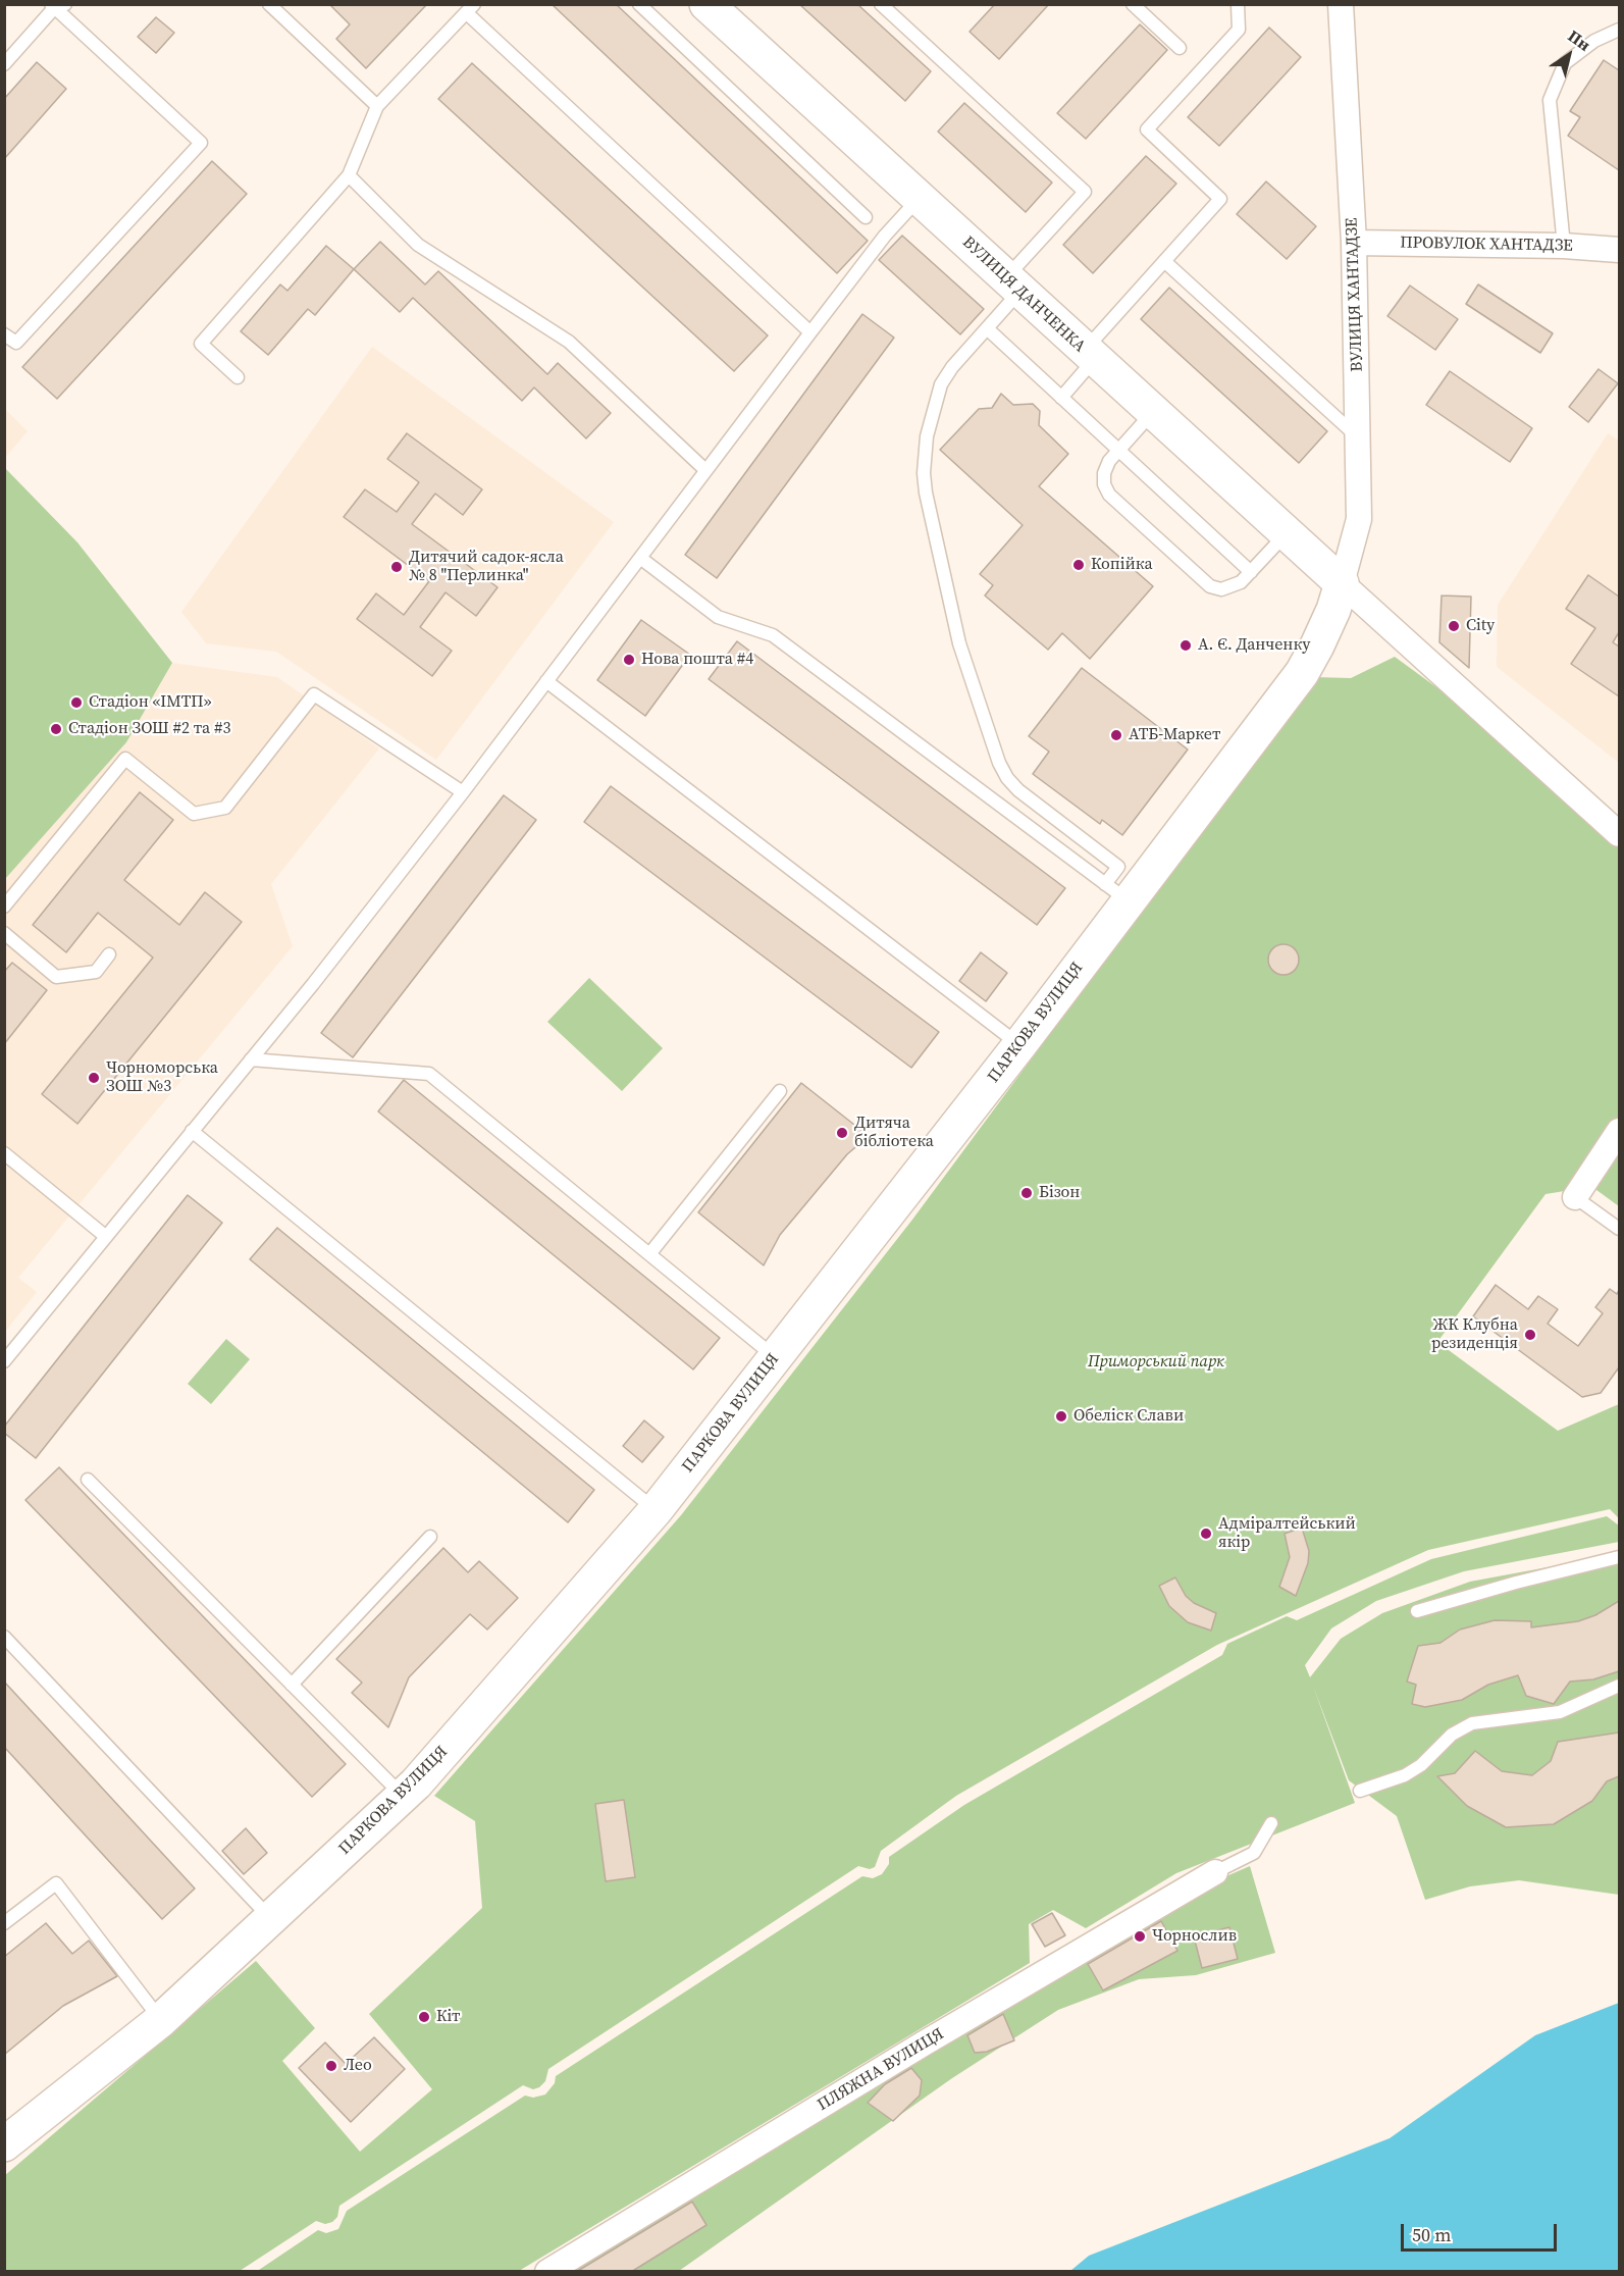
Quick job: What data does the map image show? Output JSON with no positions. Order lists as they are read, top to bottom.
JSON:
{
  "streets": {
    "street": [
      "ПРОВУЛОК ХАНТАДЗЕ",
      "ВУЛИЦЯ ДАНЧЕНКА",
      "ВУЛИЦЯ ХАНТАДЗЕ",
      "ПАРКОВА ВУЛИЦЯ",
      "ПЛЯЖНА ВУЛИЦЯ"
    ]
  },
  "crossings": [
    ["ПРОВУЛОК ХАНТАДЗЕ", "ВУЛИЦЯ ХАНТАДЗЕ"],
    ["ВУЛИЦЯ ДАНЧЕНКА", "ВУЛИЦЯ ХАНТАДЗЕ"],
    ["ВУЛИЦЯ ДАНЧЕНКА", "ПАРКОВА ВУЛИЦЯ"],
    ["ВУЛИЦЯ ХАНТАДЗЕ", "ПАРКОВА ВУЛИЦЯ"]
  ],
  "parks": ["Приморський парк"],
  "places": [
    "Копійка",
    "Дитячий садок-ясла № 8 \"Перлинка\"",
    "City",
    "А. Є. Данченку",
    "Нова пошта #4",
    "Стадіон «ІМТП»",
    "Стадіон ЗОШ #2 та #3",
    "АТБ-Маркет",
    "Чорноморська ЗОШ №3",
    "Дитяча бібліотека",
    "Бізон",
    "ЖК Клубна резиденція",
    "Обеліск Cлави",
    "Адміралтейський якір",
    "Чорнослив",
    "Кіт",
    "Лео"
  ],
  "scale_bar": "50 m",
  "north": "top right"
}
